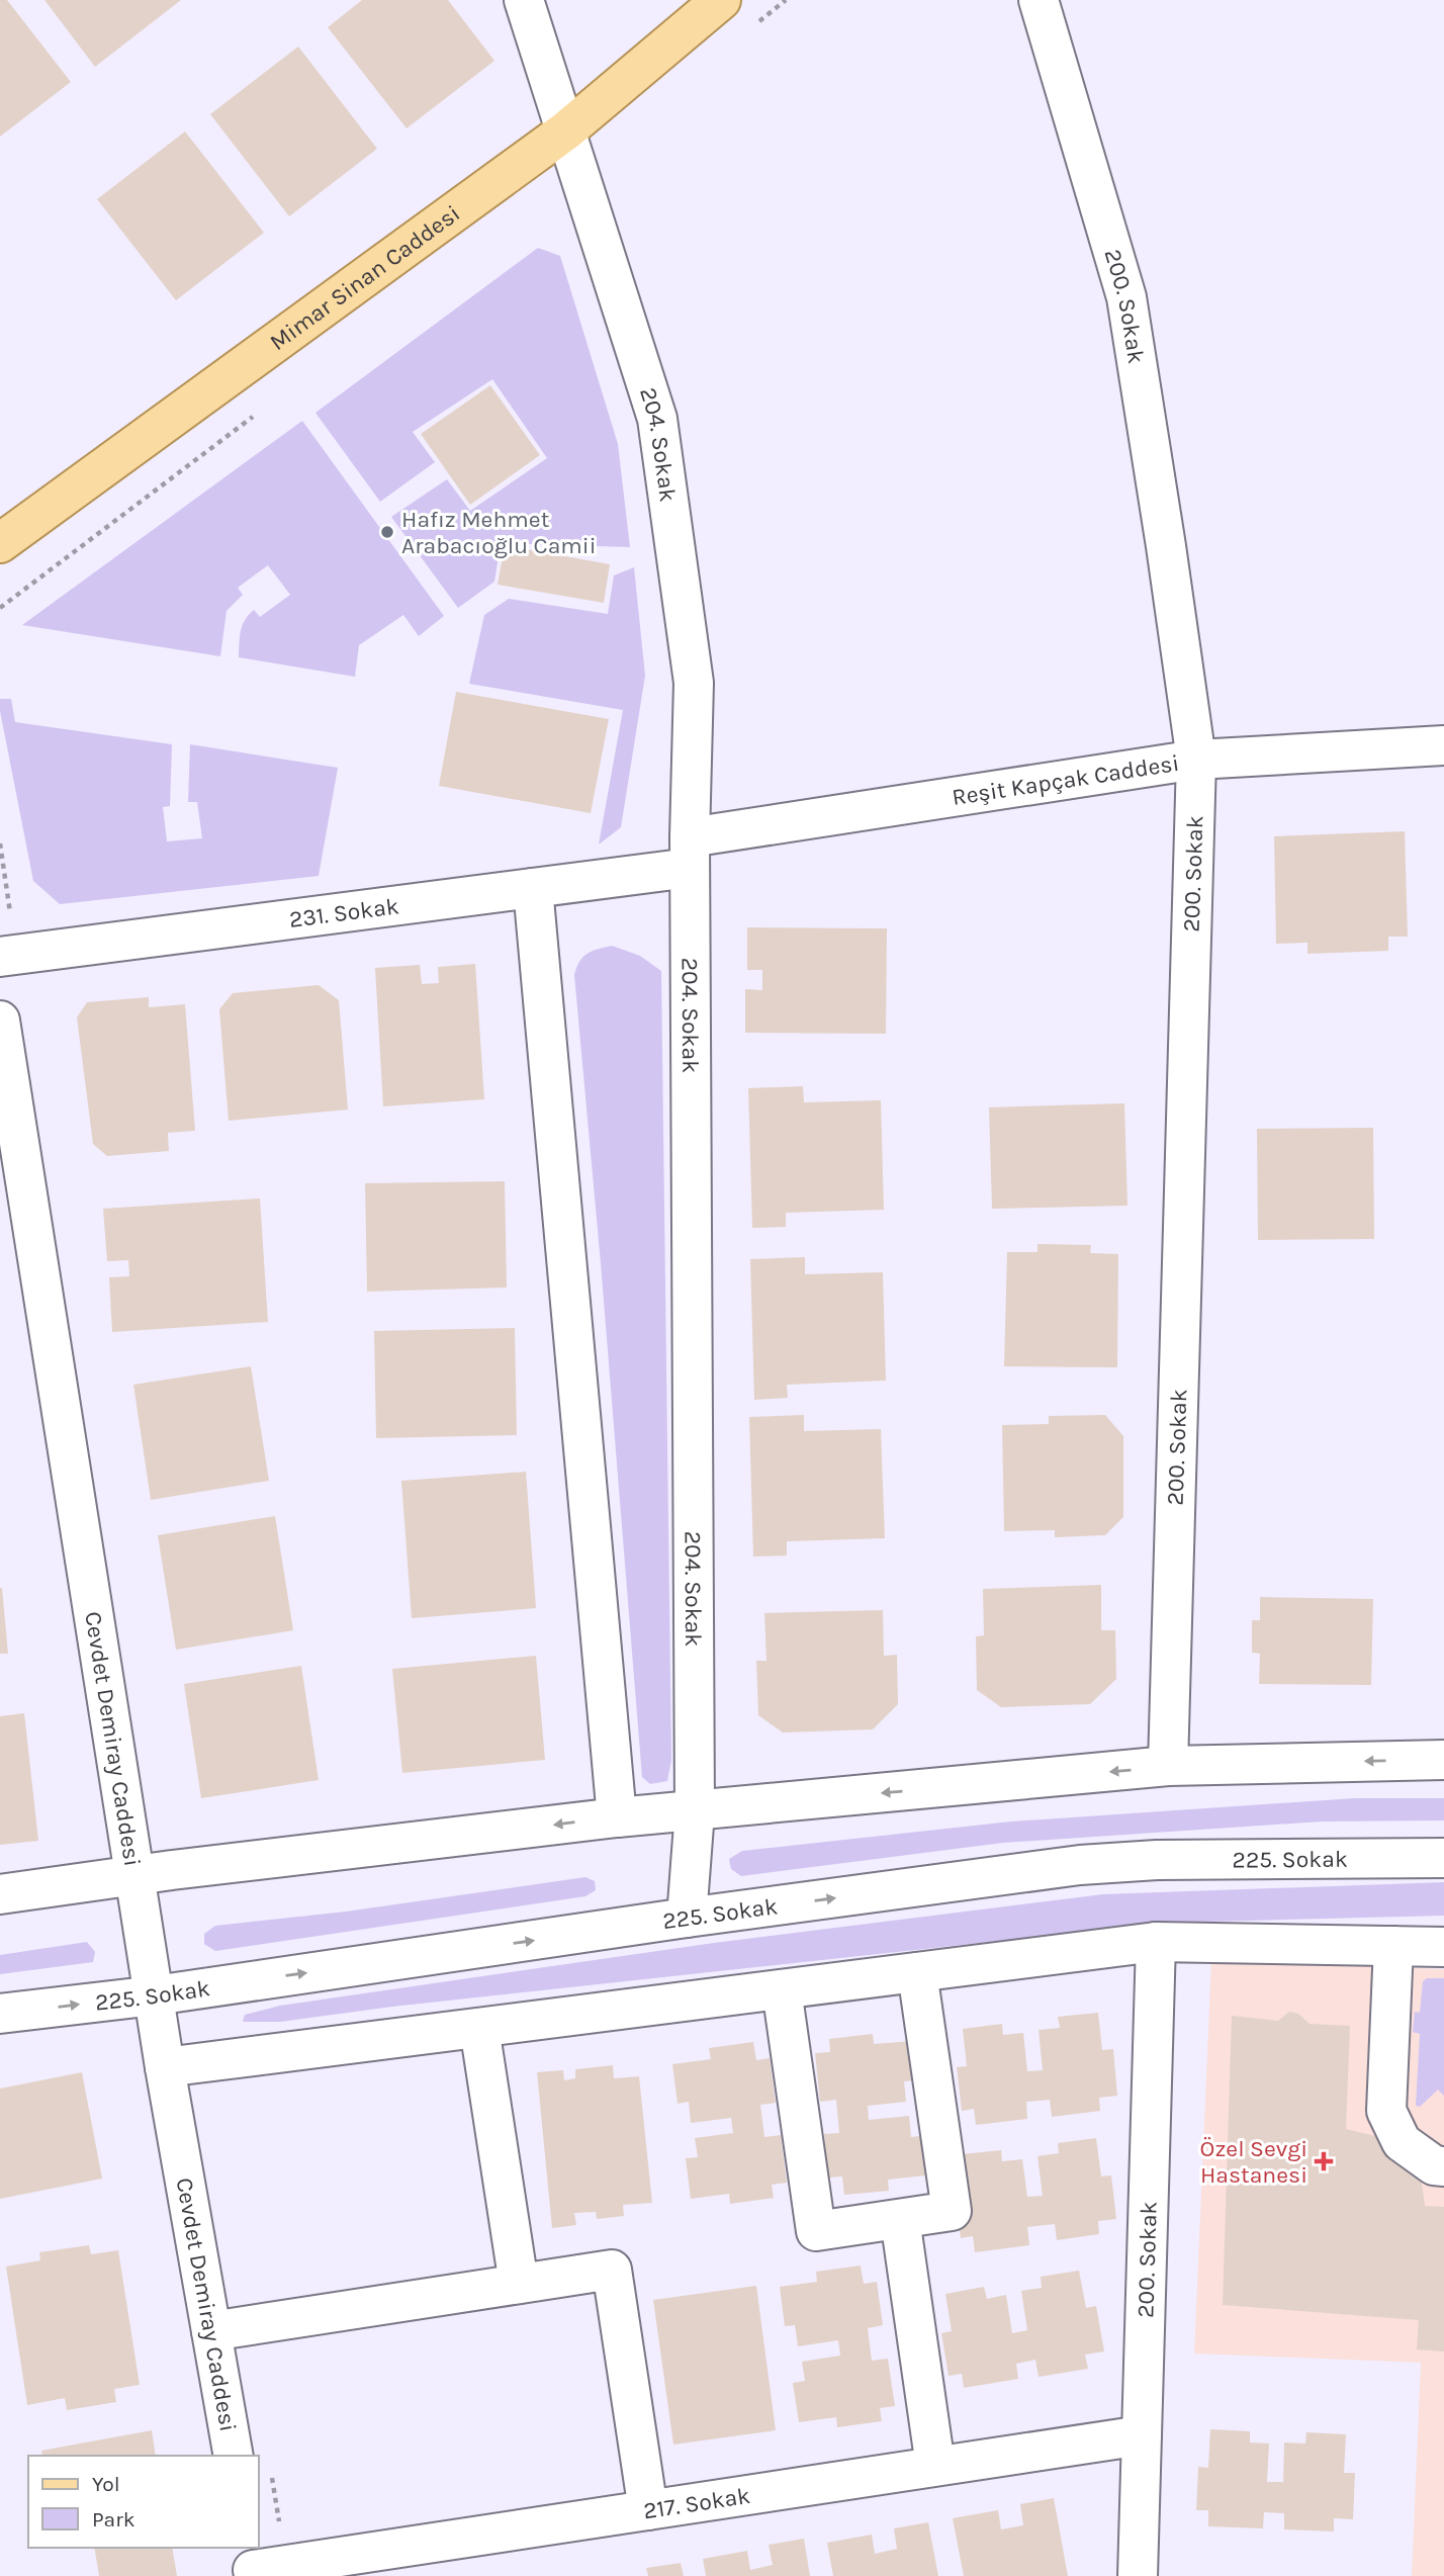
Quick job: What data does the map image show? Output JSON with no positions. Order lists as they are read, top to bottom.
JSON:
{
  "streets": {
    "main road": ["Mimar Sinan Caddesi"],
    "street": [
      "200. Sokak",
      "204. Sokak",
      "Reşit Kapçak Caddesi",
      "231. Sokak",
      "Cevdet Demiray Caddesi",
      "225. Sokak",
      "217. Sokak"
    ]
  },
  "crossings": [
    ["Mimar Sinan Caddesi", "204. Sokak"],
    ["200. Sokak", "Reşit Kapçak Caddesi"],
    ["200. Sokak", "217. Sokak"],
    ["204. Sokak", "Reşit Kapçak Caddesi"],
    ["204. Sokak", "231. Sokak"],
    ["204. Sokak", "225. Sokak"],
    ["Reşit Kapçak Caddesi", "231. Sokak"],
    ["Cevdet Demiray Caddesi", "225. Sokak"]
  ],
  "places": {
    "other": ["Hafız Mehmet Arabacıoğlu Camii"],
    "health": ["Özel Sevgi Hastanesi"]
  },
  "legend": ["Yol", "Park"]
}
